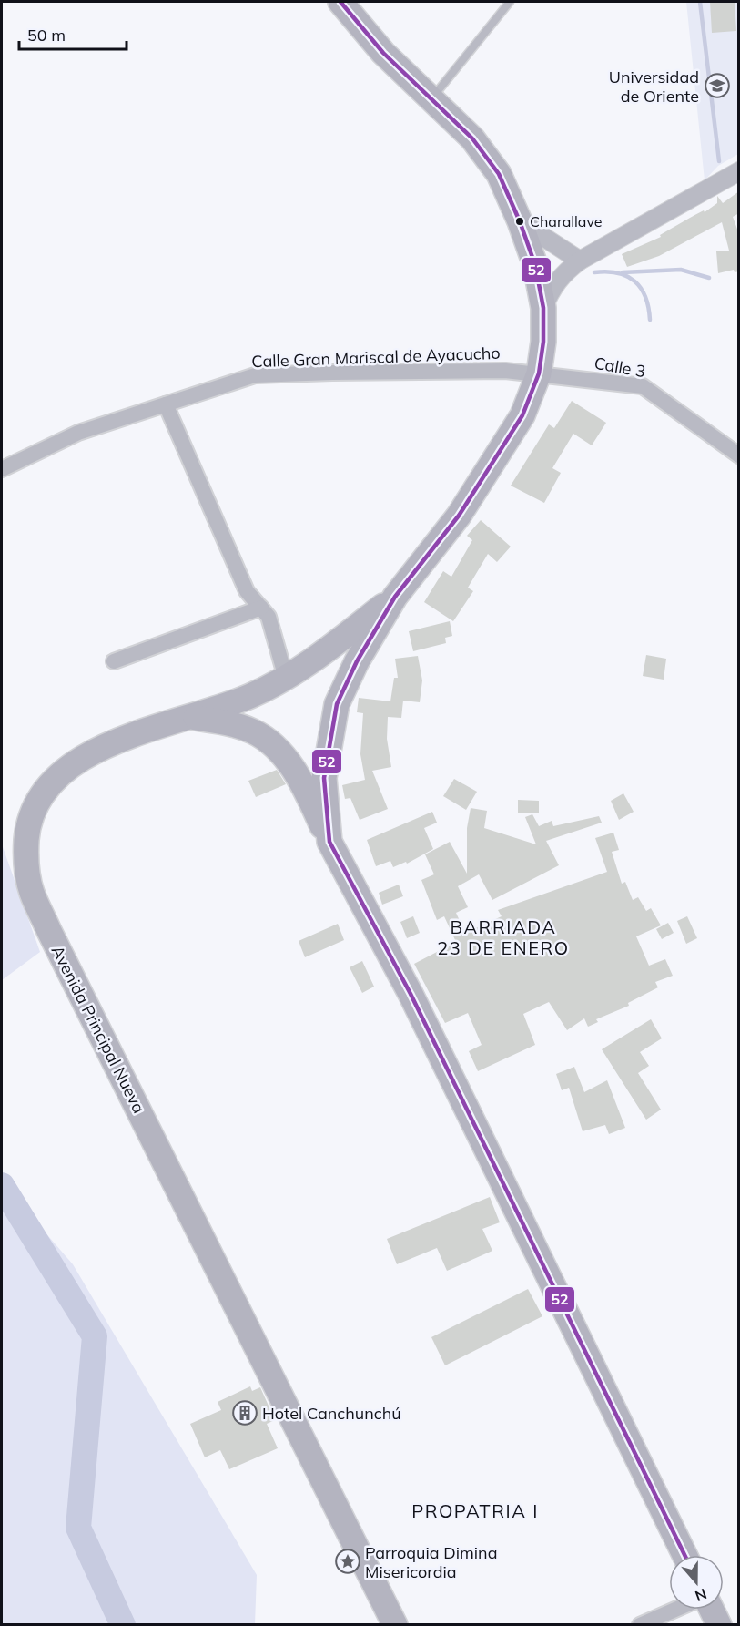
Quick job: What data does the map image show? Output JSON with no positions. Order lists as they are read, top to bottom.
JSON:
{
  "streets": {
    "highway": ["Avenida Principal Nueva"],
    "street": ["Calle Gran Mariscal de Ayacucho", "Calle 3"]
  },
  "crossings": [
    ["Calle Gran Mariscal de Ayacucho", "Calle 3"]
  ],
  "districts": ["BARRIADA 23 DE ENERO", "PROPATRIA I"],
  "places": {
    "school or university": ["Universidad de Oriente"],
    "other": ["Charallave"],
    "building": ["Hotel Canchunchú"],
    "place": ["Parroquia Dimina Misericordia"]
  },
  "lines": ["transit line 52"],
  "scale_bar": "50 m",
  "north": "bottom"
}
